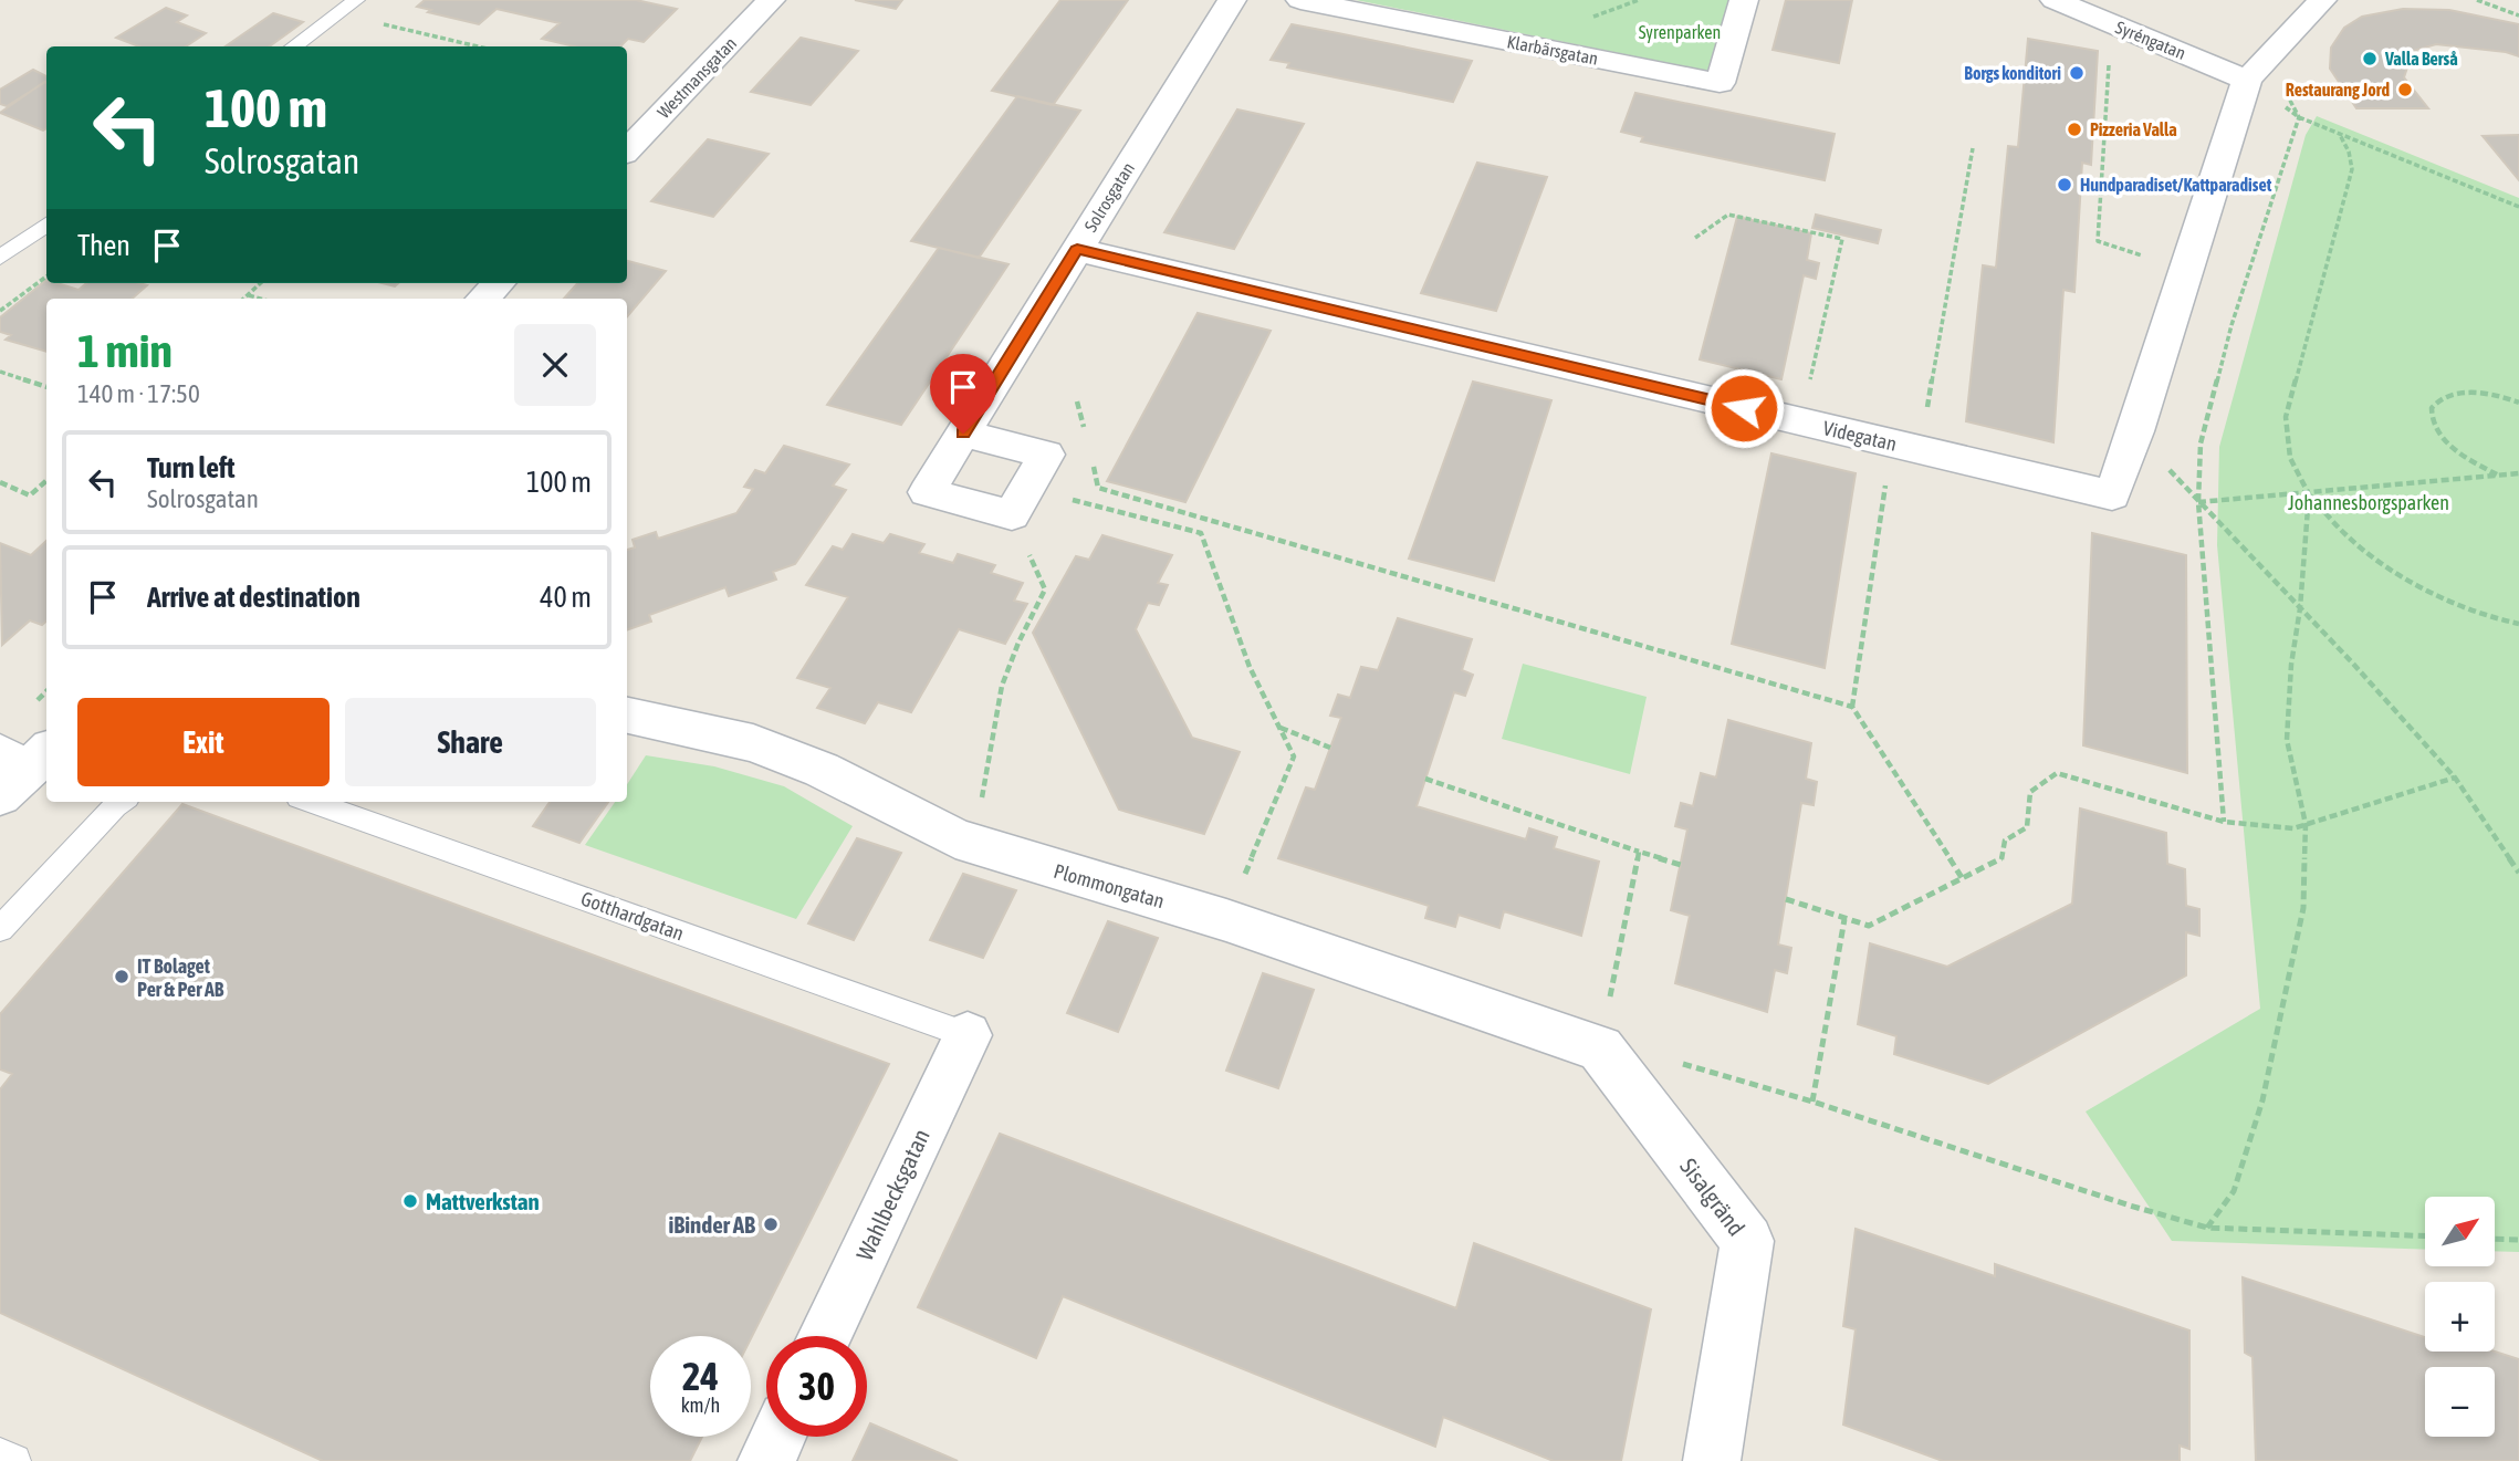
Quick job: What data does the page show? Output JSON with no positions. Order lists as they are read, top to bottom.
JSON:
{
  "streets": {
    "street": [
      "Syréngatan",
      "Klarbärsgatan",
      "Westmansgatan",
      "Solrosgatan",
      "Videgatan",
      "Plommongatan",
      "Wahlbecksgatan",
      "Sisalgränd"
    ],
    "lane": ["Gotthardgatan"]
  },
  "crossings": [
    ["Syréngatan", "Videgatan"],
    ["Solrosgatan", "Videgatan"],
    ["Plommongatan", "Sisalgränd"],
    ["Gotthardgatan", "Wahlbecksgatan"]
  ],
  "parks": ["Syrenparken", "Johannesborgsparken"],
  "places": [
    "Valla Berså",
    "Borgs konditori",
    "Restaurang Jord",
    "Pizzeria Valla",
    "Hundparadiset/Kattparadiset",
    "IT Bolaget Per & Per AB",
    "Mattverkstan",
    "iBinder AB"
  ],
  "north": "top right",
  "page": {
    "turn": ["100 m", "Solrosgatan"],
    "then": "Then",
    "heading": ["1 min", "140 m · 17:50"],
    "list": [
      {
        "name": "Turn left",
        "note": "Solrosgatan",
        "value": "100 m"
      },
      {
        "name": "Arrive at destination",
        "value": "40 m"
      }
    ],
    "buttons": ["Exit", "Share"],
    "map_buttons": ["+", "−"],
    "speed": "24 km/h",
    "limit": "30"
  }
}
